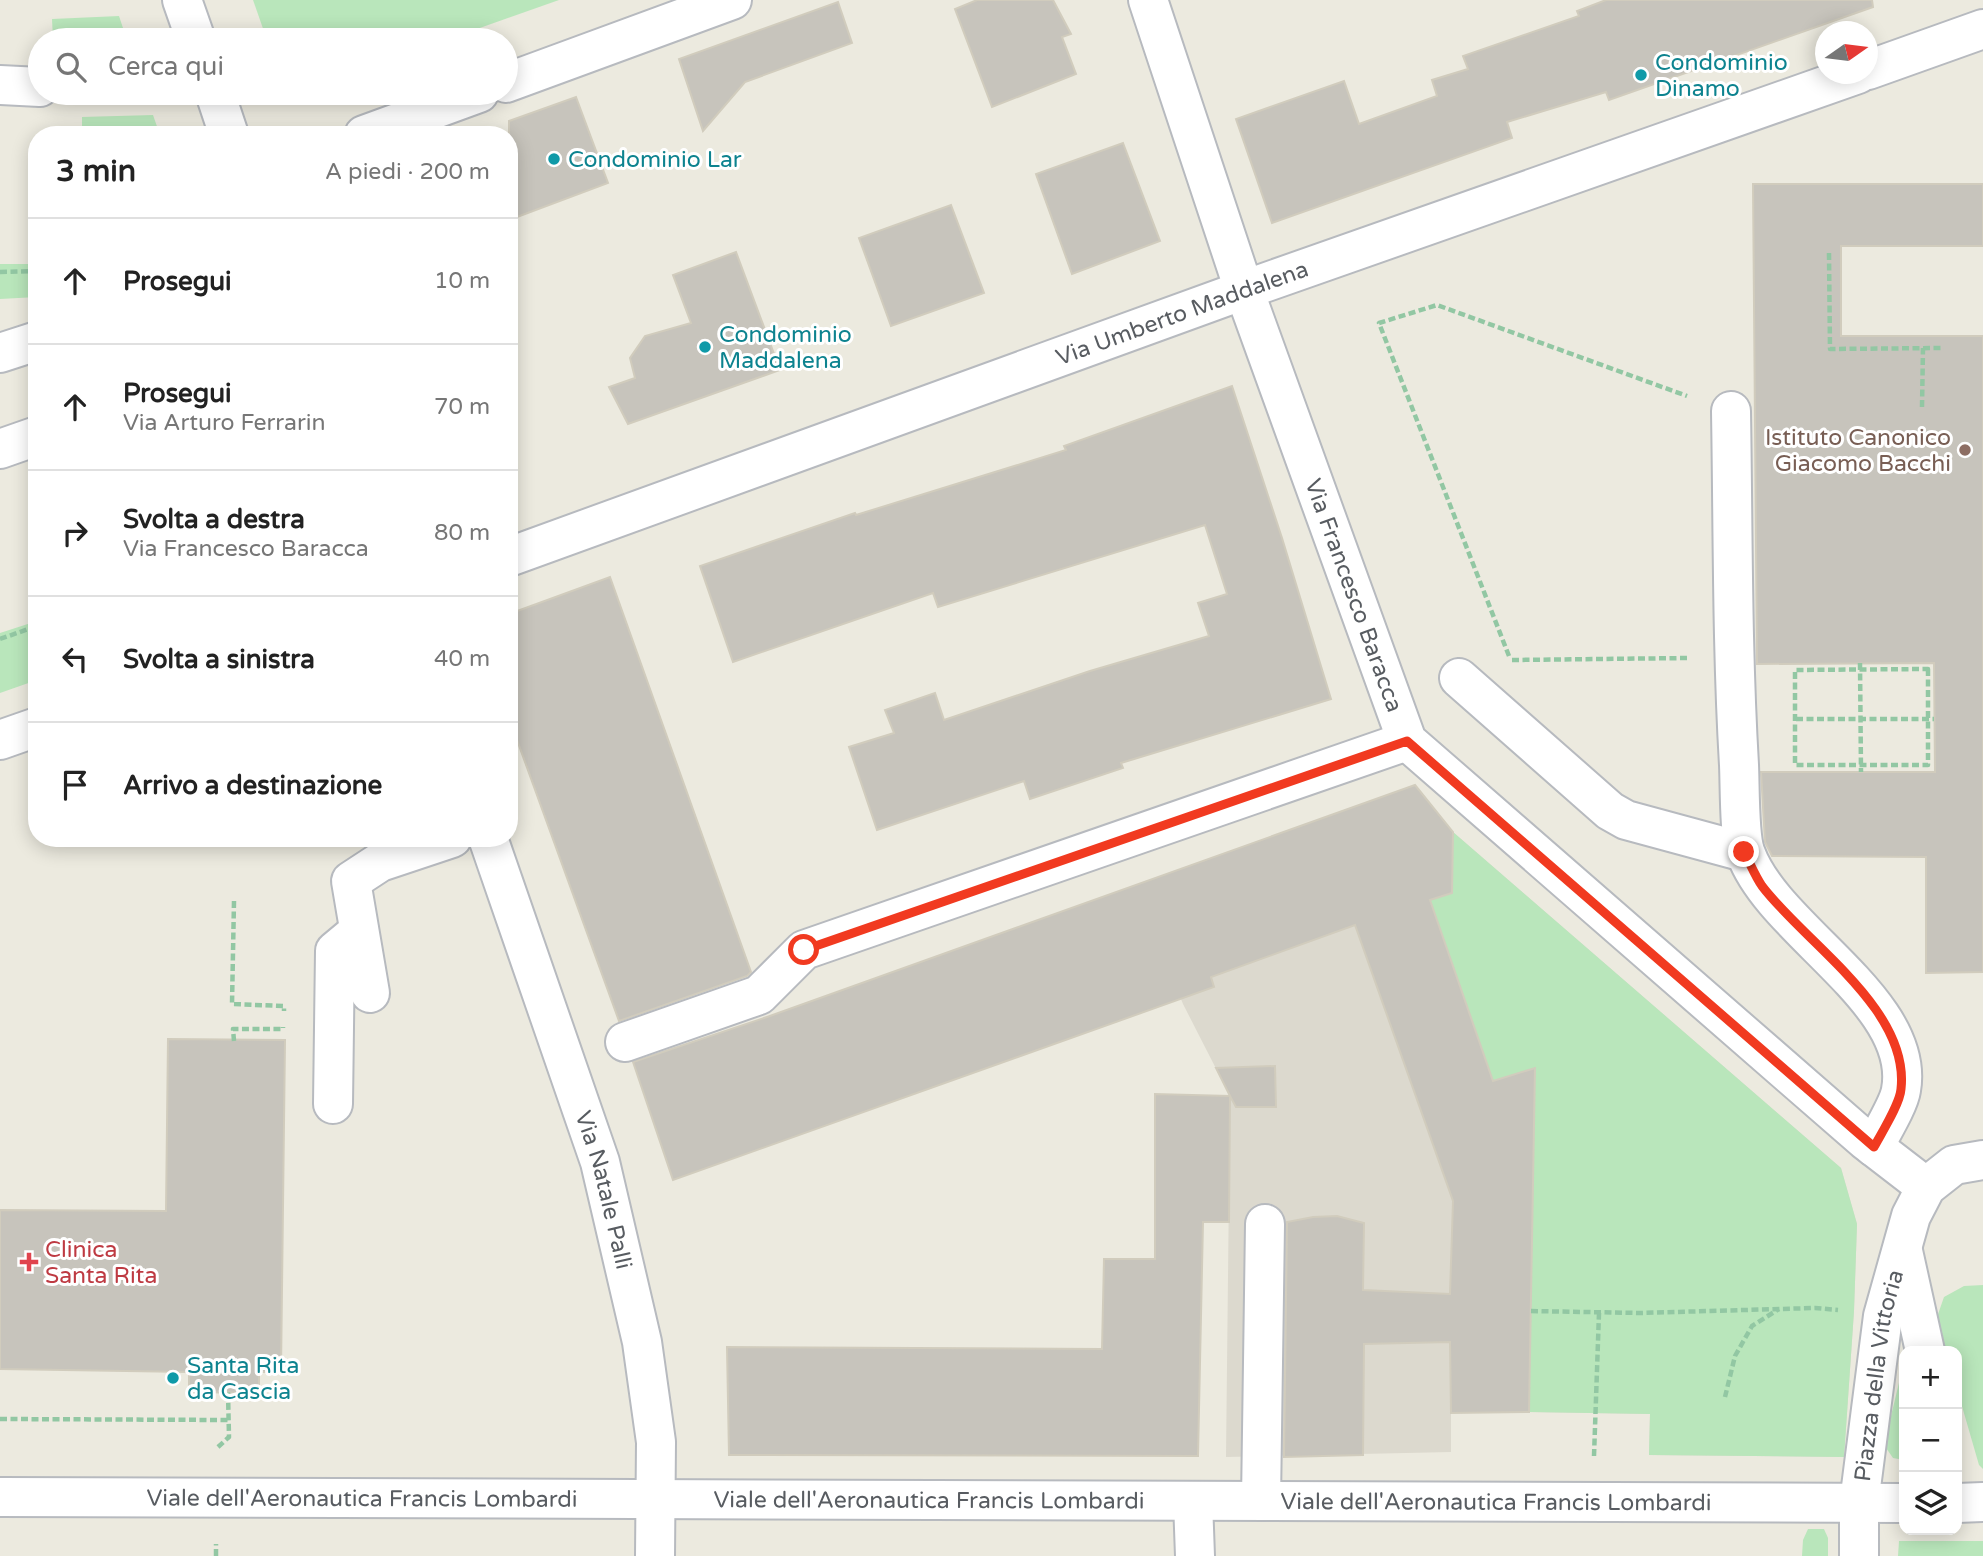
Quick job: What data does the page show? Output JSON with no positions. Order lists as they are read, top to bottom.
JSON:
{
  "streets": {
    "street": [
      "Via Umberto Maddalena",
      "Via Francesco Baracca",
      "Via Natale Palli",
      "Piazza della Vittoria",
      "Viale dell'Aeronautica Francis Lombardi"
    ]
  },
  "crossings": [
    ["Via Umberto Maddalena", "Via Francesco Baracca"],
    ["Via Francesco Baracca", "Piazza della Vittoria"],
    ["Via Natale Palli", "Viale dell'Aeronautica Francis Lombardi"],
    ["Piazza della Vittoria", "Viale dell'Aeronautica Francis Lombardi"]
  ],
  "places": {
    "other": [
      "Condominio Dinamo",
      "Condominio Lar",
      "Condominio Maddalena",
      "Istituto Canonico Giacomo Bacchi",
      "Santa Rita da Cascia"
    ],
    "health": ["Clinica Santa Rita"]
  },
  "north": "right",
  "page": {
    "search": "Cerca qui",
    "heading": ["3 min", "A piedi · 200 m"],
    "list": [
      ["Prosegui", "10 m"],
      ["Prosegui", "Via Arturo Ferrarin", "70 m"],
      ["Svolta a destra", "Via Francesco Baracca", "80 m"],
      ["Svolta a sinistra", "40 m"],
      "Arrivo a destinazione"
    ],
    "map_buttons": ["+", "−"]
  }
}
